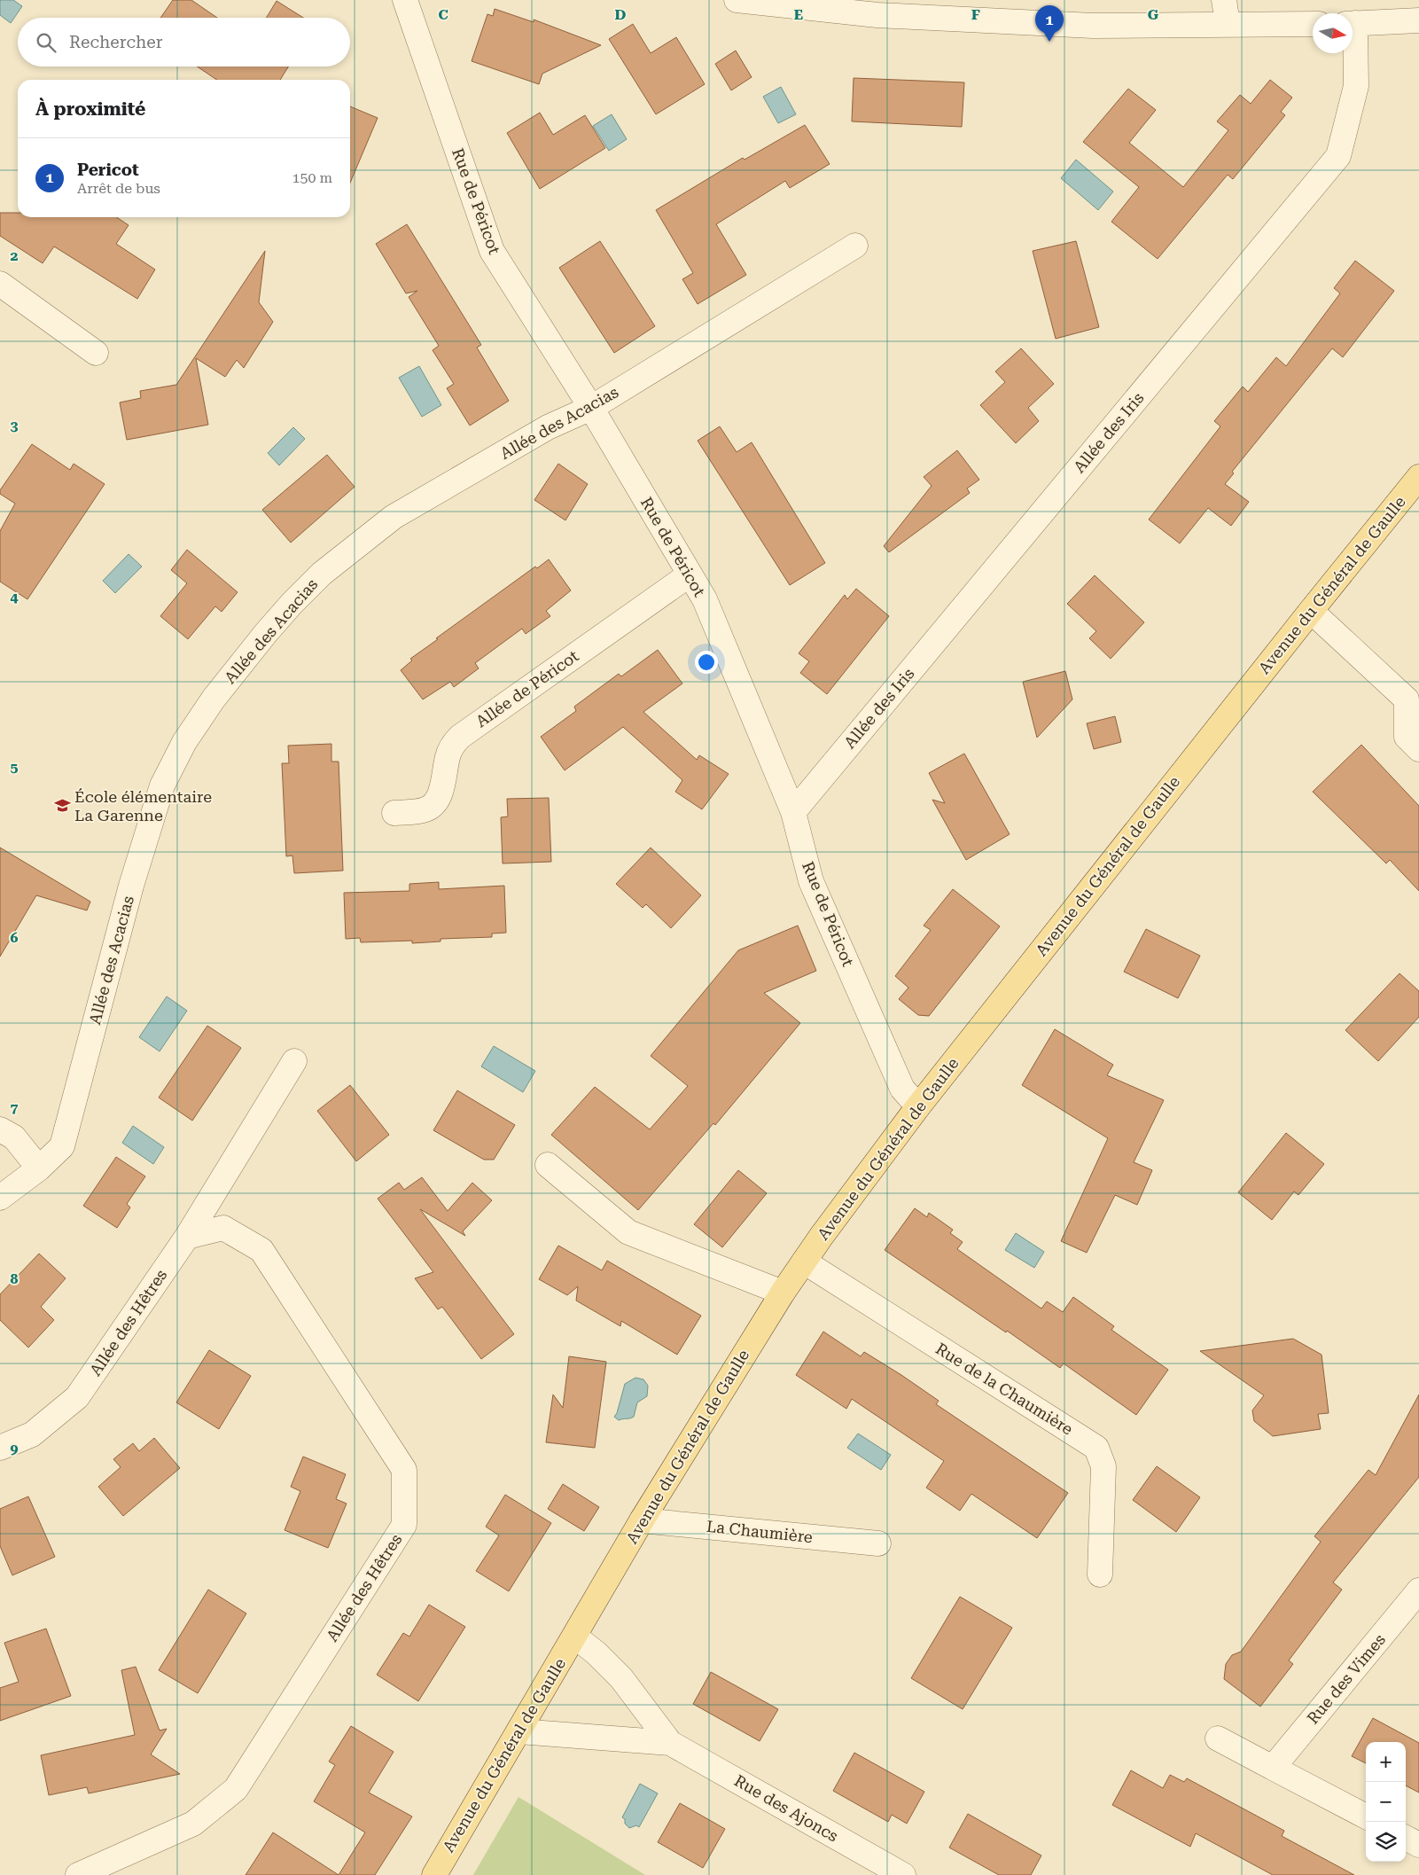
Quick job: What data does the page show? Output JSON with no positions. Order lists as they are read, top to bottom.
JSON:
{
  "streets": {
    "main road": ["Avenue du Général de Gaulle"],
    "street": [
      "Rue de Péricot",
      "Allée des Acacias",
      "Allée des Iris",
      "Allée de Péricot",
      "Allée des Hêtres",
      "Rue de la Chaumière",
      "La Chaumière",
      "Rue des Vimes",
      "Rue des Ajoncs"
    ]
  },
  "crossings": [
    ["Rue de Péricot", "Allée des Acacias"],
    ["Rue de Péricot", "Allée des Iris"],
    ["Rue de Péricot", "Avenue du Général de Gaulle"],
    ["Rue de Péricot", "Allée de Péricot"],
    ["Avenue du Général de Gaulle", "Rue de la Chaumière"],
    ["Avenue du Général de Gaulle", "La Chaumière"],
    ["Avenue du Général de Gaulle", "Rue des Ajoncs"]
  ],
  "places": {
    "school or university": ["École élémentaire La Garenne"]
  },
  "north": "right",
  "page": {
    "pins": "1",
    "search": "Rechercher",
    "heading": "À proximité",
    "list": [
      {
        "mark": "1",
        "name": "Pericot",
        "note": "Arrêt de bus",
        "value": "150 m"
      }
    ],
    "map_buttons": ["+", "−"]
  },
  "grid": {
    "columns": [
      "C",
      "D",
      "E",
      "F",
      "G"
    ],
    "rows": [
      "2",
      "3",
      "4",
      "5",
      "6",
      "7",
      "8",
      "9"
    ]
  }
}
